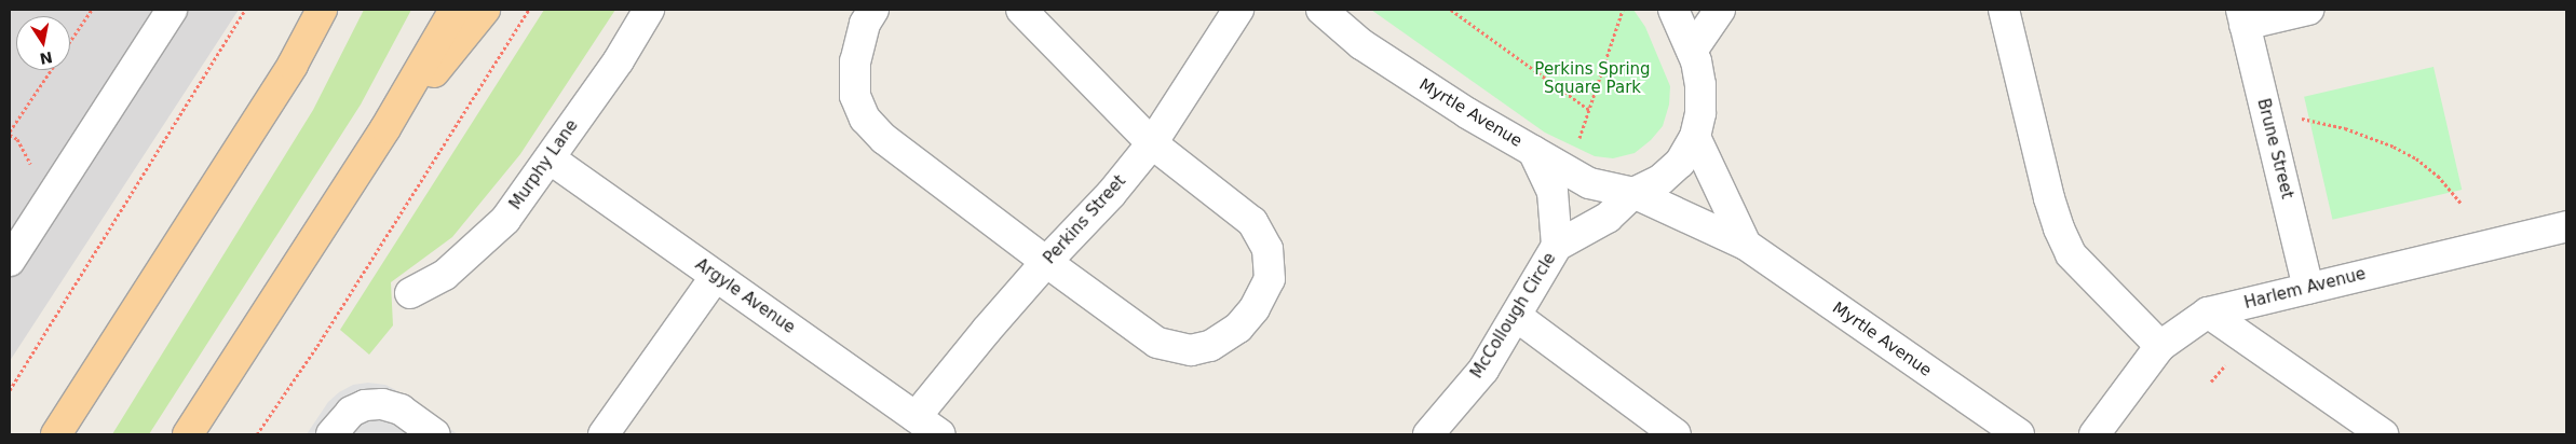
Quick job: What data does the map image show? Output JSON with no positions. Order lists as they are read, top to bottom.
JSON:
{
  "streets": {
    "street": [
      "Myrtle Avenue",
      "Brune Street",
      "Murphy Lane",
      "Perkins Street",
      "Harlem Avenue",
      "Argyle Avenue",
      "McCollough Circle"
    ]
  },
  "crossings": [
    ["Myrtle Avenue", "McCollough Circle"],
    ["Brune Street", "Harlem Avenue"],
    ["Murphy Lane", "Argyle Avenue"],
    ["Perkins Street", "Argyle Avenue"]
  ],
  "parks": ["Perkins Spring Square Park"],
  "north": "bottom"
}
